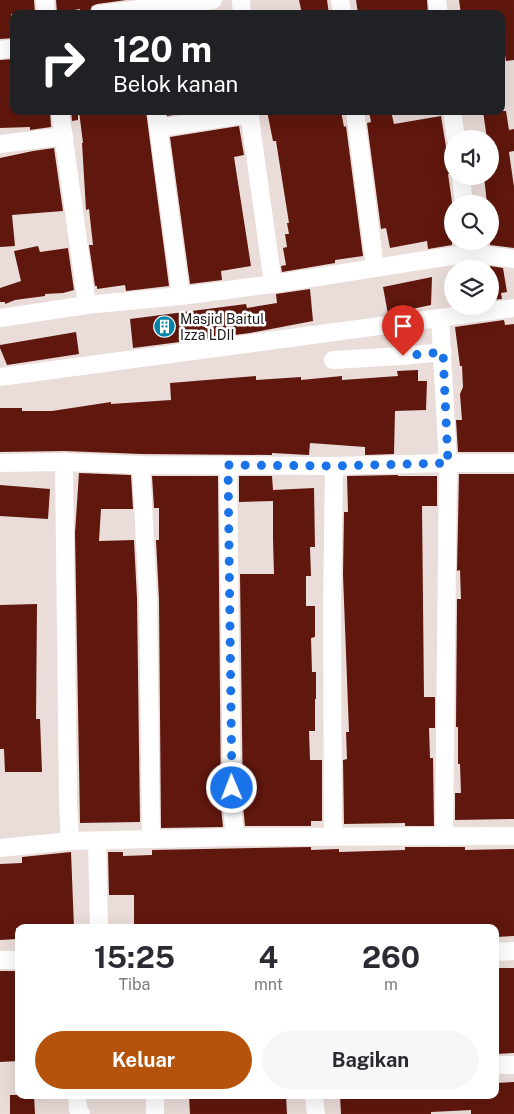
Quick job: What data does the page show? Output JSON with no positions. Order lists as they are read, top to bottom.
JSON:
{
  "places": {
    "building": ["Masjid Baitul Izza LDII"]
  },
  "page": {
    "turn": ["120 m", "Belok kanan"],
    "eta": [
      "15:25",
      "Tiba",
      "4",
      "mnt",
      "260",
      "m"
    ],
    "buttons": ["Keluar", "Bagikan"]
  }
}
